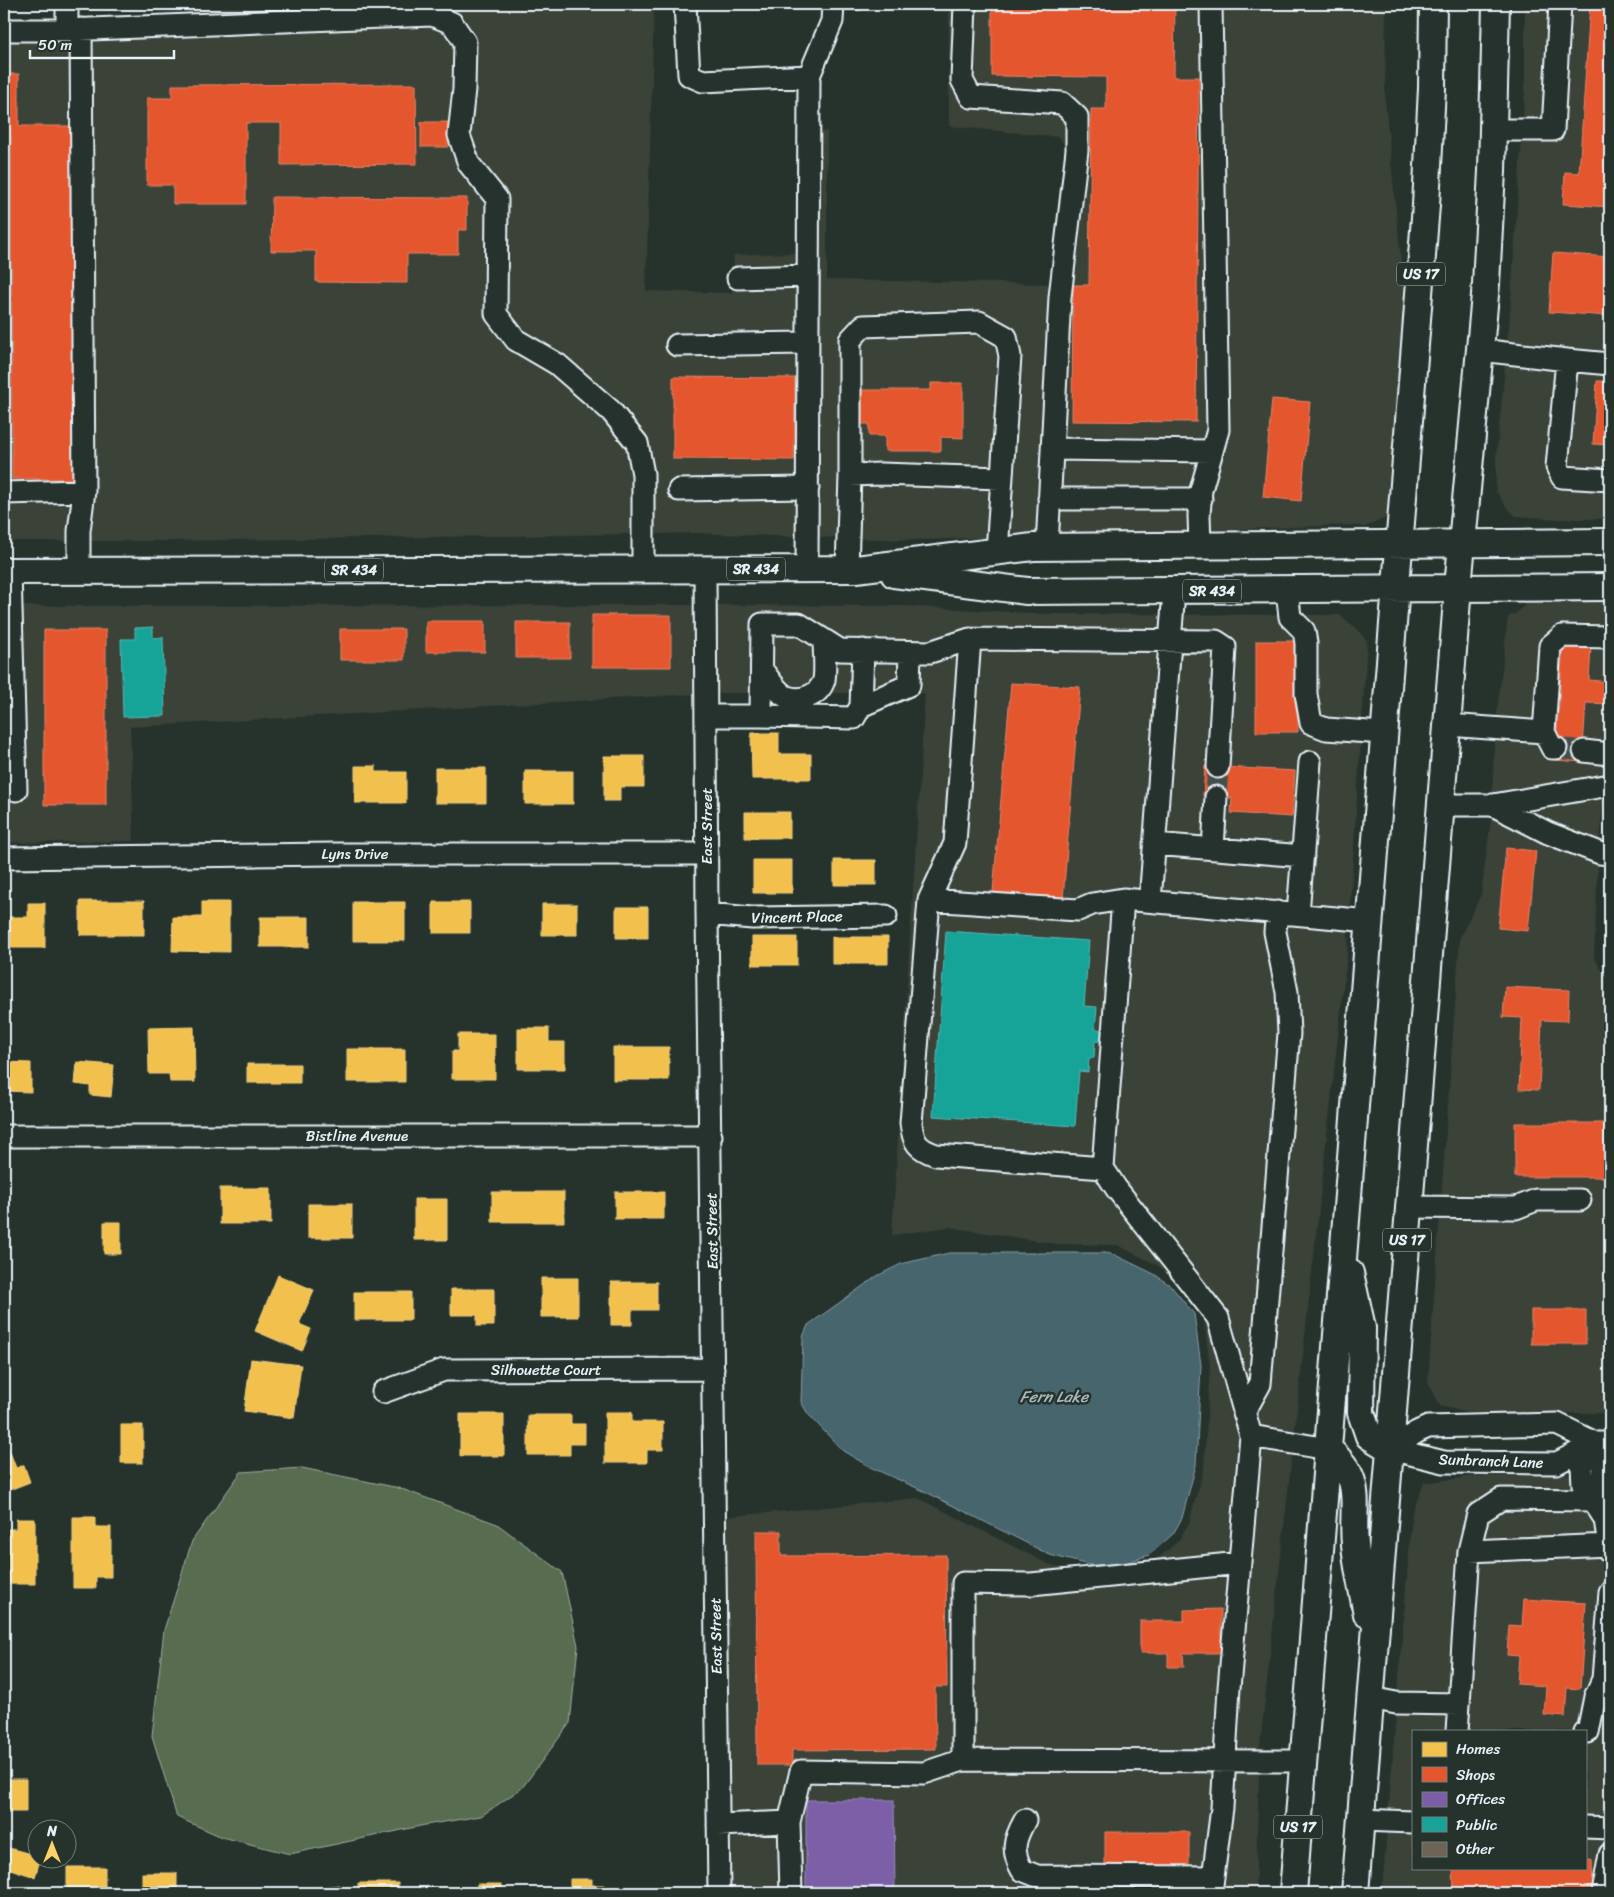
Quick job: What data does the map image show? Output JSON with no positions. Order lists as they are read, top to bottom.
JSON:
{
  "streets": {
    "main road": ["US 17", "SR 434"],
    "street": [
      "East Street",
      "Lyns Drive",
      "Vincent Place",
      "Bistline Avenue",
      "Silhouette Court",
      "Sunbranch Lane"
    ]
  },
  "crossings": [
    ["US 17", "SR 434"],
    ["US 17", "Sunbranch Lane"],
    ["SR 434", "East Street"],
    ["East Street", "Lyns Drive"],
    ["East Street", "Vincent Place"],
    ["East Street", "Bistline Avenue"],
    ["East Street", "Silhouette Court"]
  ],
  "water": ["Fern Lake"],
  "legend": [
    "Homes",
    "Shops",
    "Offices",
    "Public",
    "Other"
  ],
  "scale_bar": "50 m",
  "north": "top"
}
